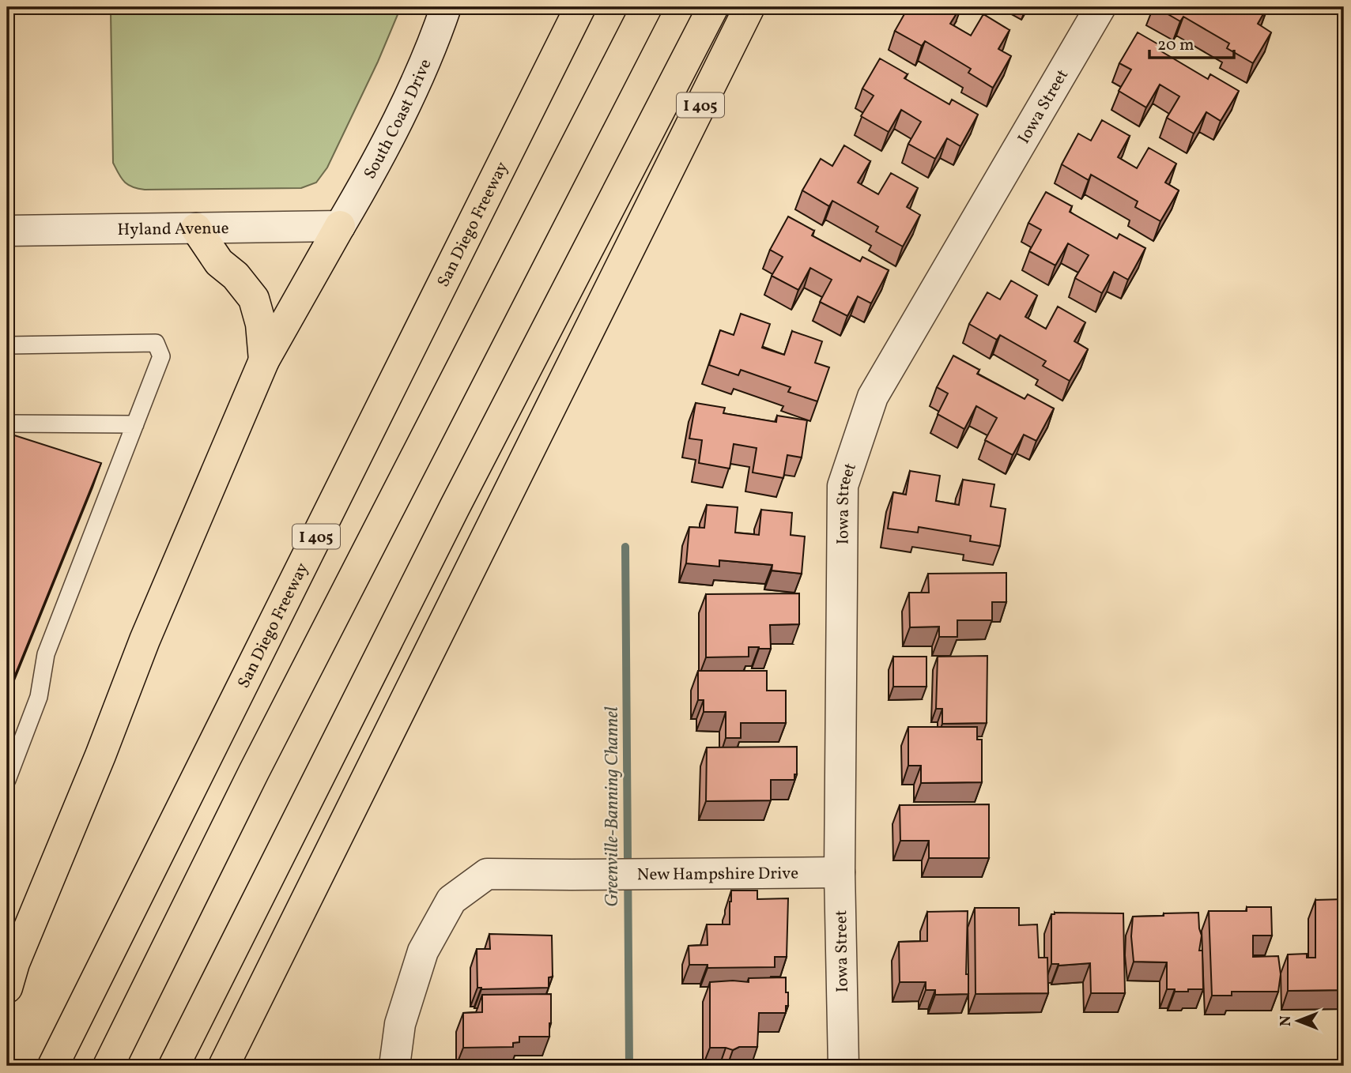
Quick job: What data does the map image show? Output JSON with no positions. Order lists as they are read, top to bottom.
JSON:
{
  "streets": {
    "highway": ["I 405", "San Diego Freeway"],
    "street": [
      "Iowa Street",
      "South Coast Drive",
      "Hyland Avenue",
      "New Hampshire Drive"
    ]
  },
  "crossings": [
    ["Iowa Street", "New Hampshire Drive"],
    ["South Coast Drive", "Hyland Avenue"]
  ],
  "water": ["Greenville-Banning Channel"],
  "scale_bar": "20 m",
  "north": "left"
}
